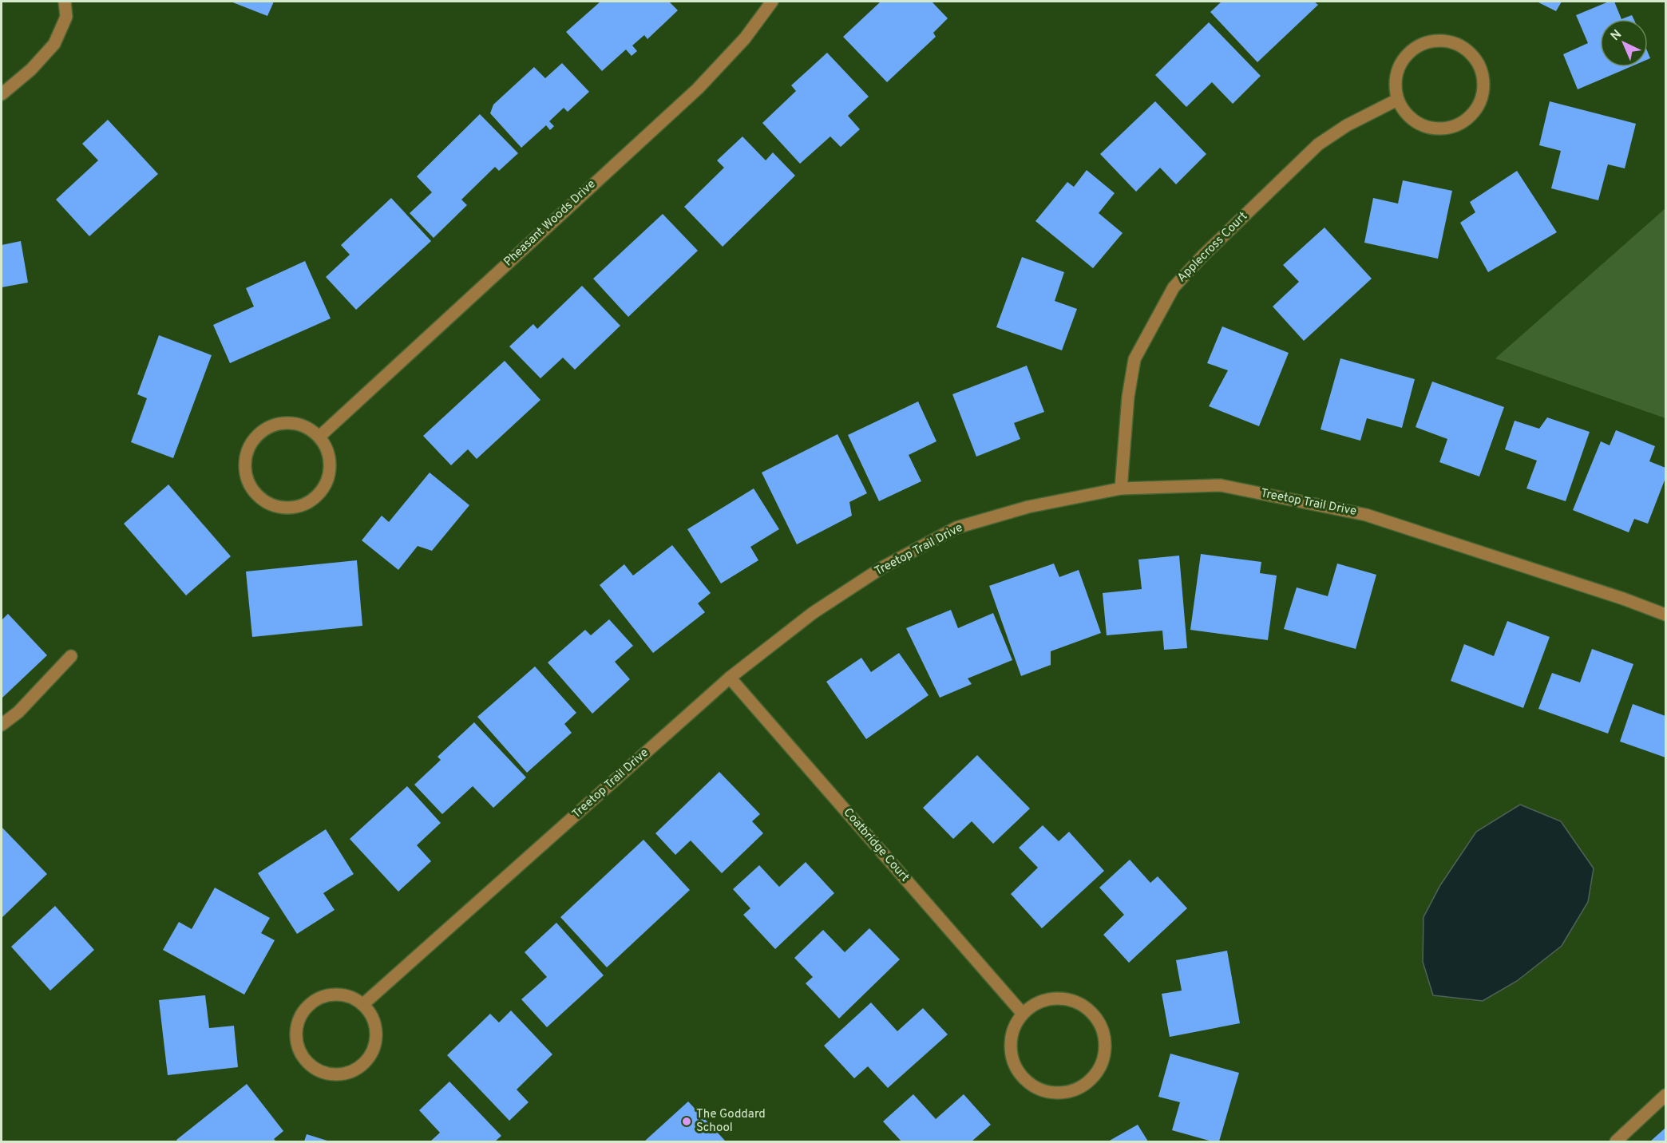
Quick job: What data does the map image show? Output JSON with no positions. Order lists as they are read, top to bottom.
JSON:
{
  "streets": {
    "street": [
      "Pheasant Woods Drive",
      "Applecross Court",
      "Treetop Trail Drive",
      "Coatbridge Court"
    ]
  },
  "crossings": [
    ["Applecross Court", "Treetop Trail Drive"],
    ["Treetop Trail Drive", "Coatbridge Court"]
  ],
  "places": ["The Goddard School"],
  "north": "top left"
}
